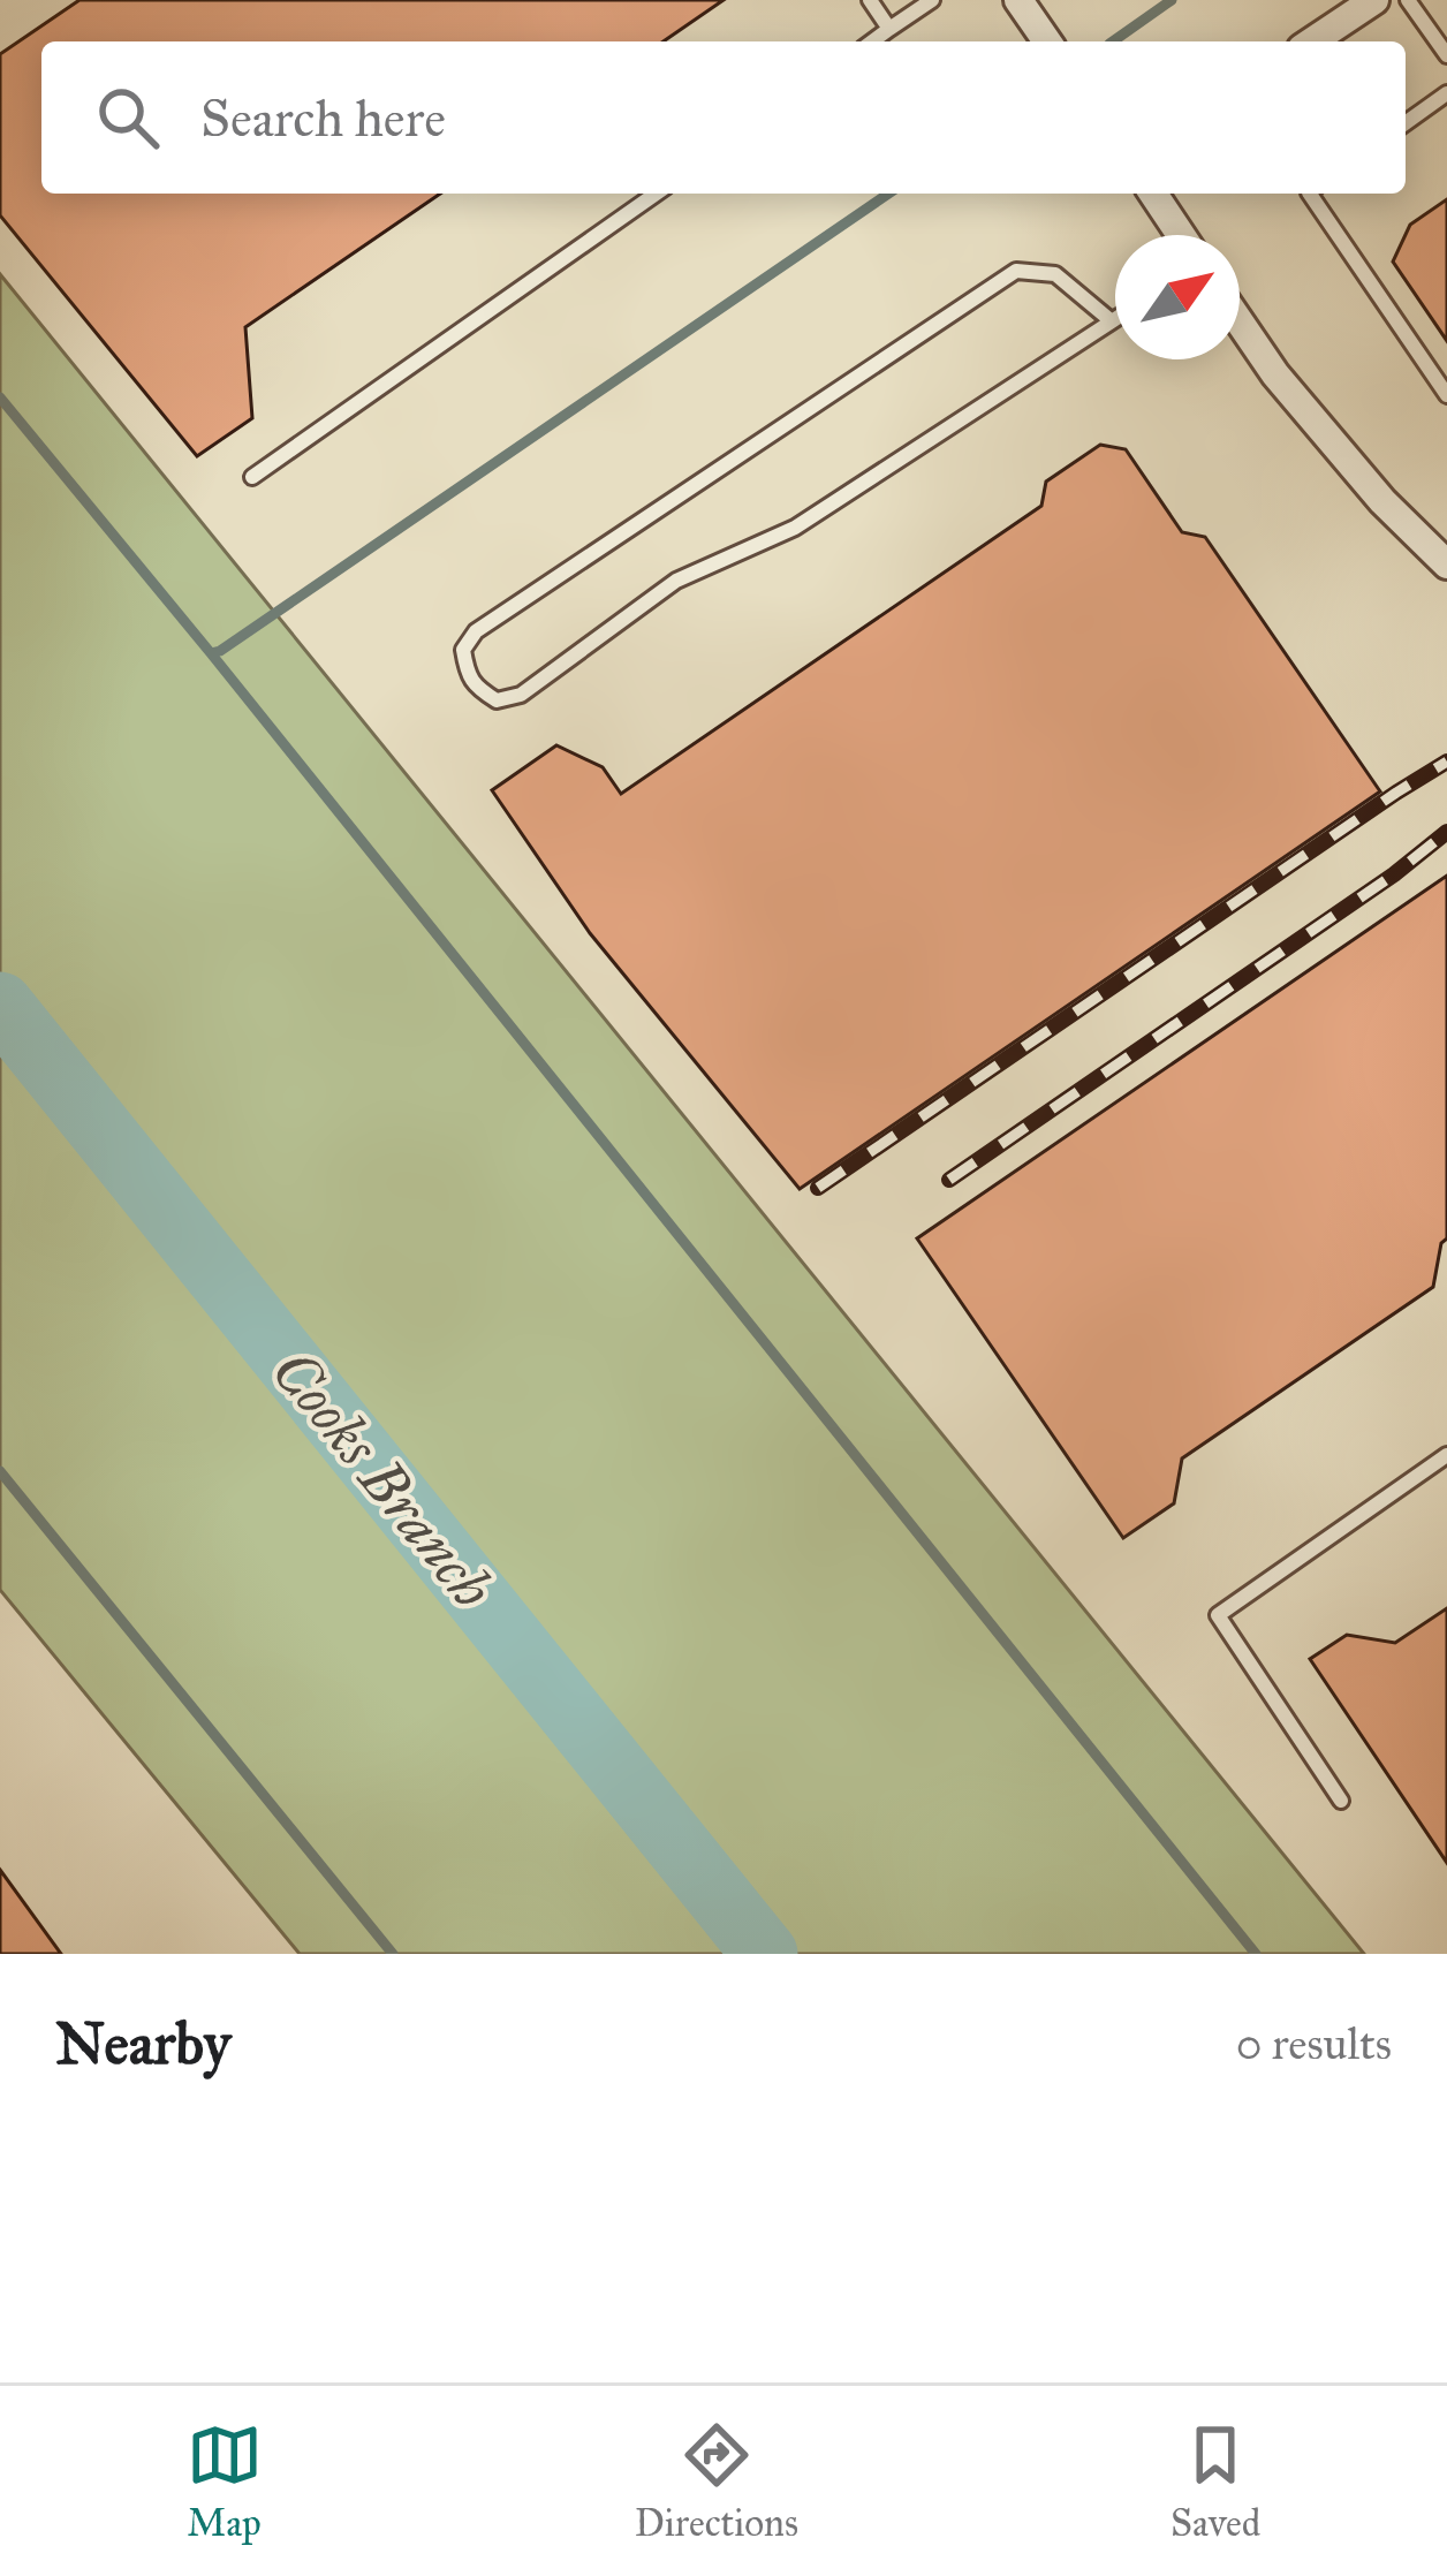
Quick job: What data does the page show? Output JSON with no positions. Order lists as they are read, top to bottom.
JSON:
{
  "water": ["Cooks Branch"],
  "north": "top right",
  "page": {
    "search": "Search here",
    "heading": ["Nearby", "0 results"],
    "nav": ["Map", "Directions", "Saved"]
  }
}
